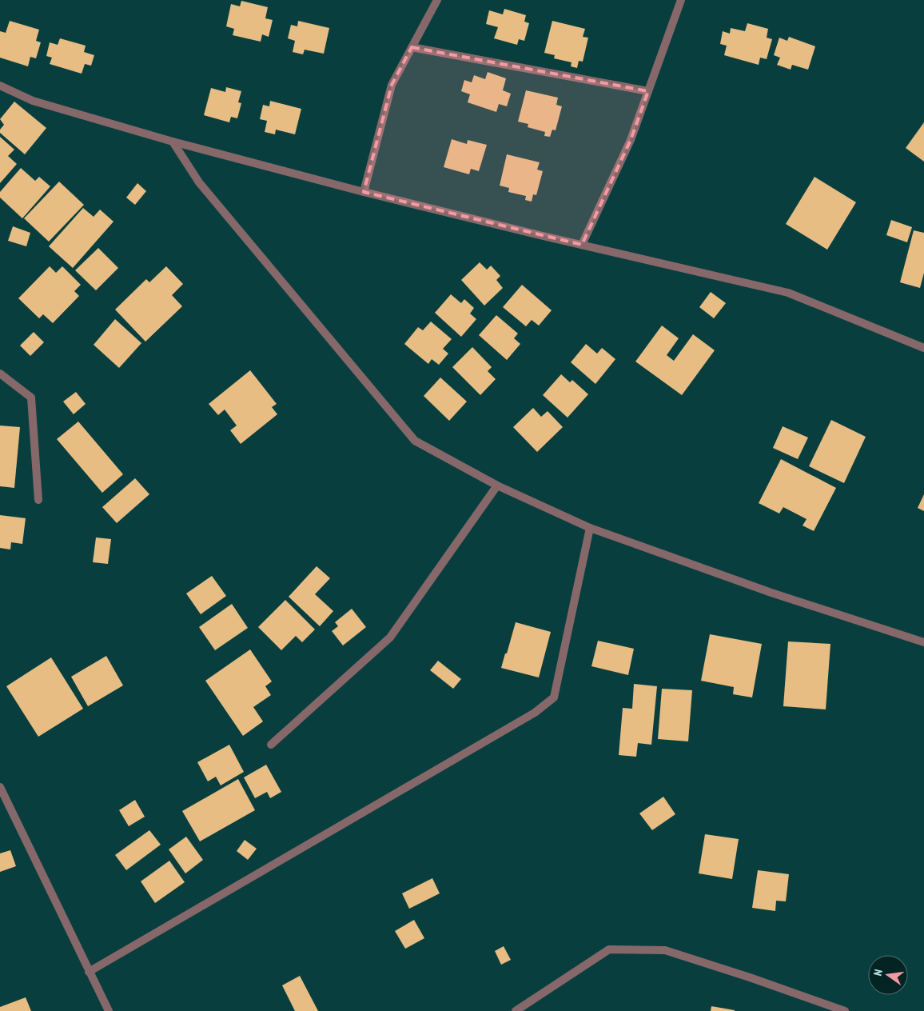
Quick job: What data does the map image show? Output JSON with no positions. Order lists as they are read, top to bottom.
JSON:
{
  "north": "left"
}
